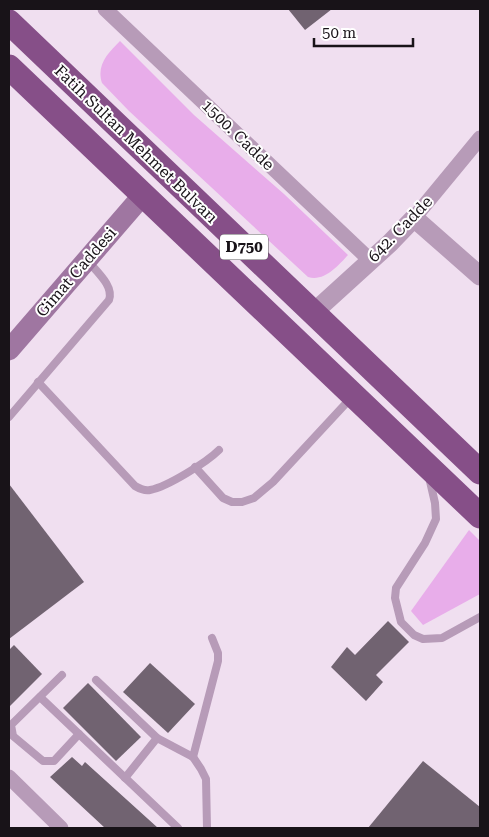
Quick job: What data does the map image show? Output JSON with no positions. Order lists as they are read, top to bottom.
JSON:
{
  "streets": {
    "highway": ["Fatih Sultan Mehmet Bulvarı", "D750"],
    "main road": ["Gimat Caddesi"],
    "street": ["1500. Cadde", "642. Cadde"]
  },
  "crossings": [
    ["1500. Cadde", "642. Cadde"],
    ["Fatih Sultan Mehmet Bulvarı", "642. Cadde"],
    ["Fatih Sultan Mehmet Bulvarı", "Gimat Caddesi"]
  ],
  "scale_bar": "50 m"
}
